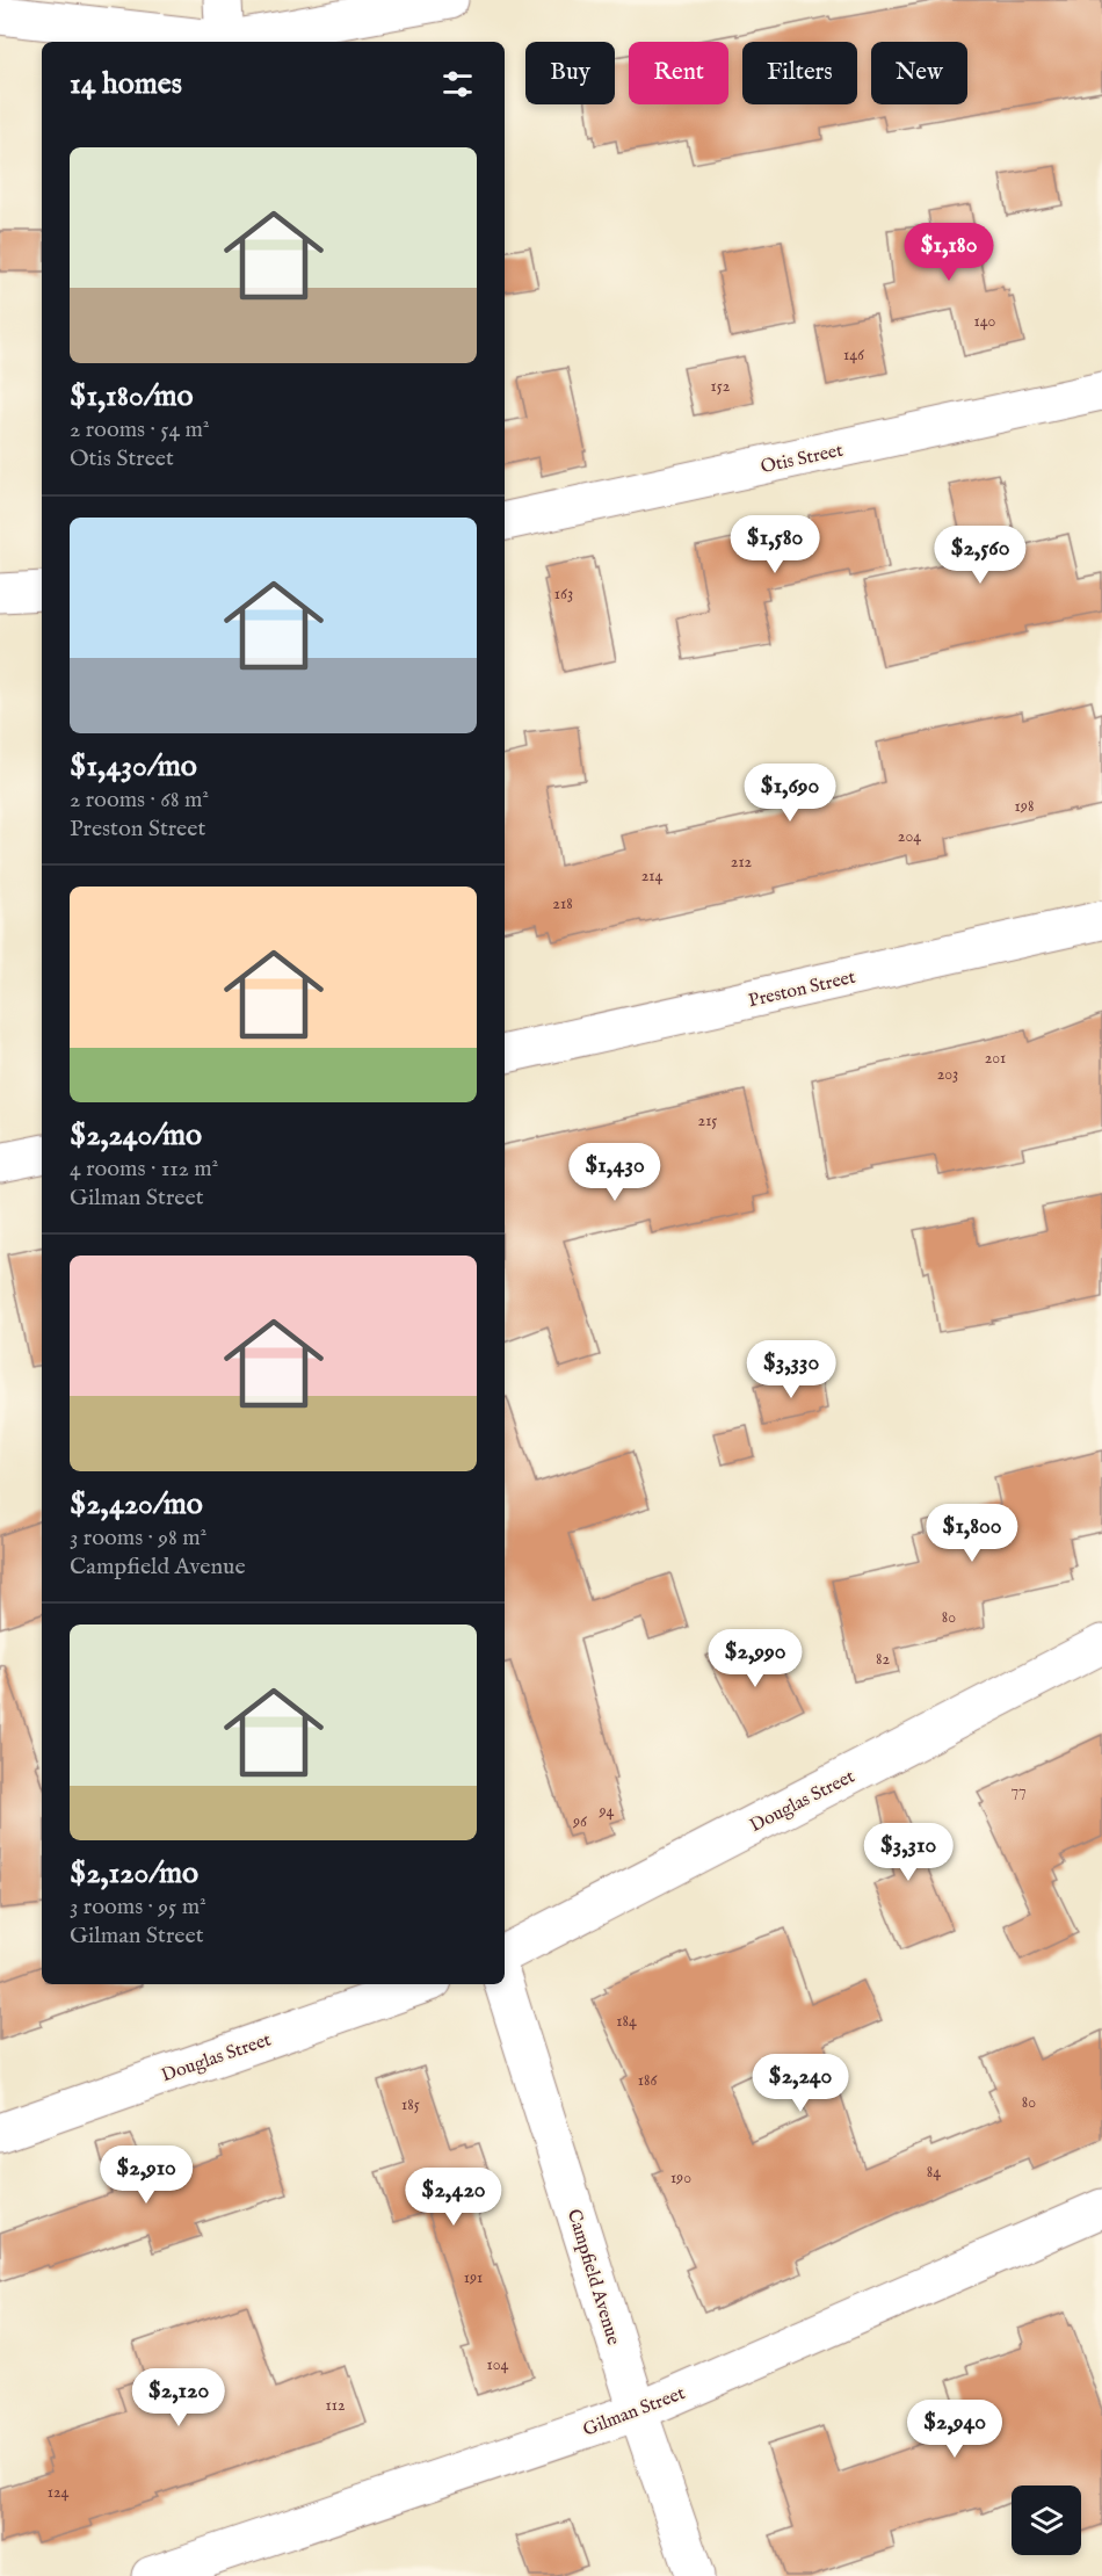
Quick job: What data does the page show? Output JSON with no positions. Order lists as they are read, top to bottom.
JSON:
{
  "streets": {
    "street": [
      "Otis Street",
      "Preston Street",
      "Douglas Street",
      "Campfield Avenue",
      "Gilman Street"
    ]
  },
  "crossings": [
    ["Campfield Avenue", "Gilman Street"]
  ],
  "house_numbers": [
    "140",
    "146",
    "152",
    "163",
    "198",
    "204",
    "212",
    "214",
    "218",
    "201",
    "203",
    "215",
    "80",
    "82",
    "77",
    "94",
    "96",
    "184",
    "186",
    "80",
    "185",
    "84",
    "190",
    "191",
    "104",
    "112",
    "124"
  ],
  "page": {
    "chip": [
      "Buy",
      "Rent",
      "Filters",
      "New"
    ],
    "heading": "14 homes",
    "list": [
      {
        "name": "$1,180/mo",
        "note": "2 rooms · 54 m² · Otis Street"
      },
      {
        "name": "$1,430/mo",
        "note": "2 rooms · 68 m² · Preston Street"
      },
      {
        "name": "$2,240/mo",
        "note": "4 rooms · 112 m² · Gilman Street"
      },
      {
        "name": "$2,420/mo",
        "note": "3 rooms · 98 m² · Campfield Avenue"
      },
      {
        "name": "$2,120/mo",
        "note": "3 rooms · 95 m² · Gilman Street"
      }
    ],
    "price": [
      "$1,180",
      "$1,580",
      "$2,560",
      "$1,690",
      "$1,430",
      "$3,330",
      "$1,800",
      "$2,990",
      "$3,310",
      "$2,240",
      "$2,910",
      "$2,420",
      "$2,120",
      "$2,940"
    ]
  }
}
